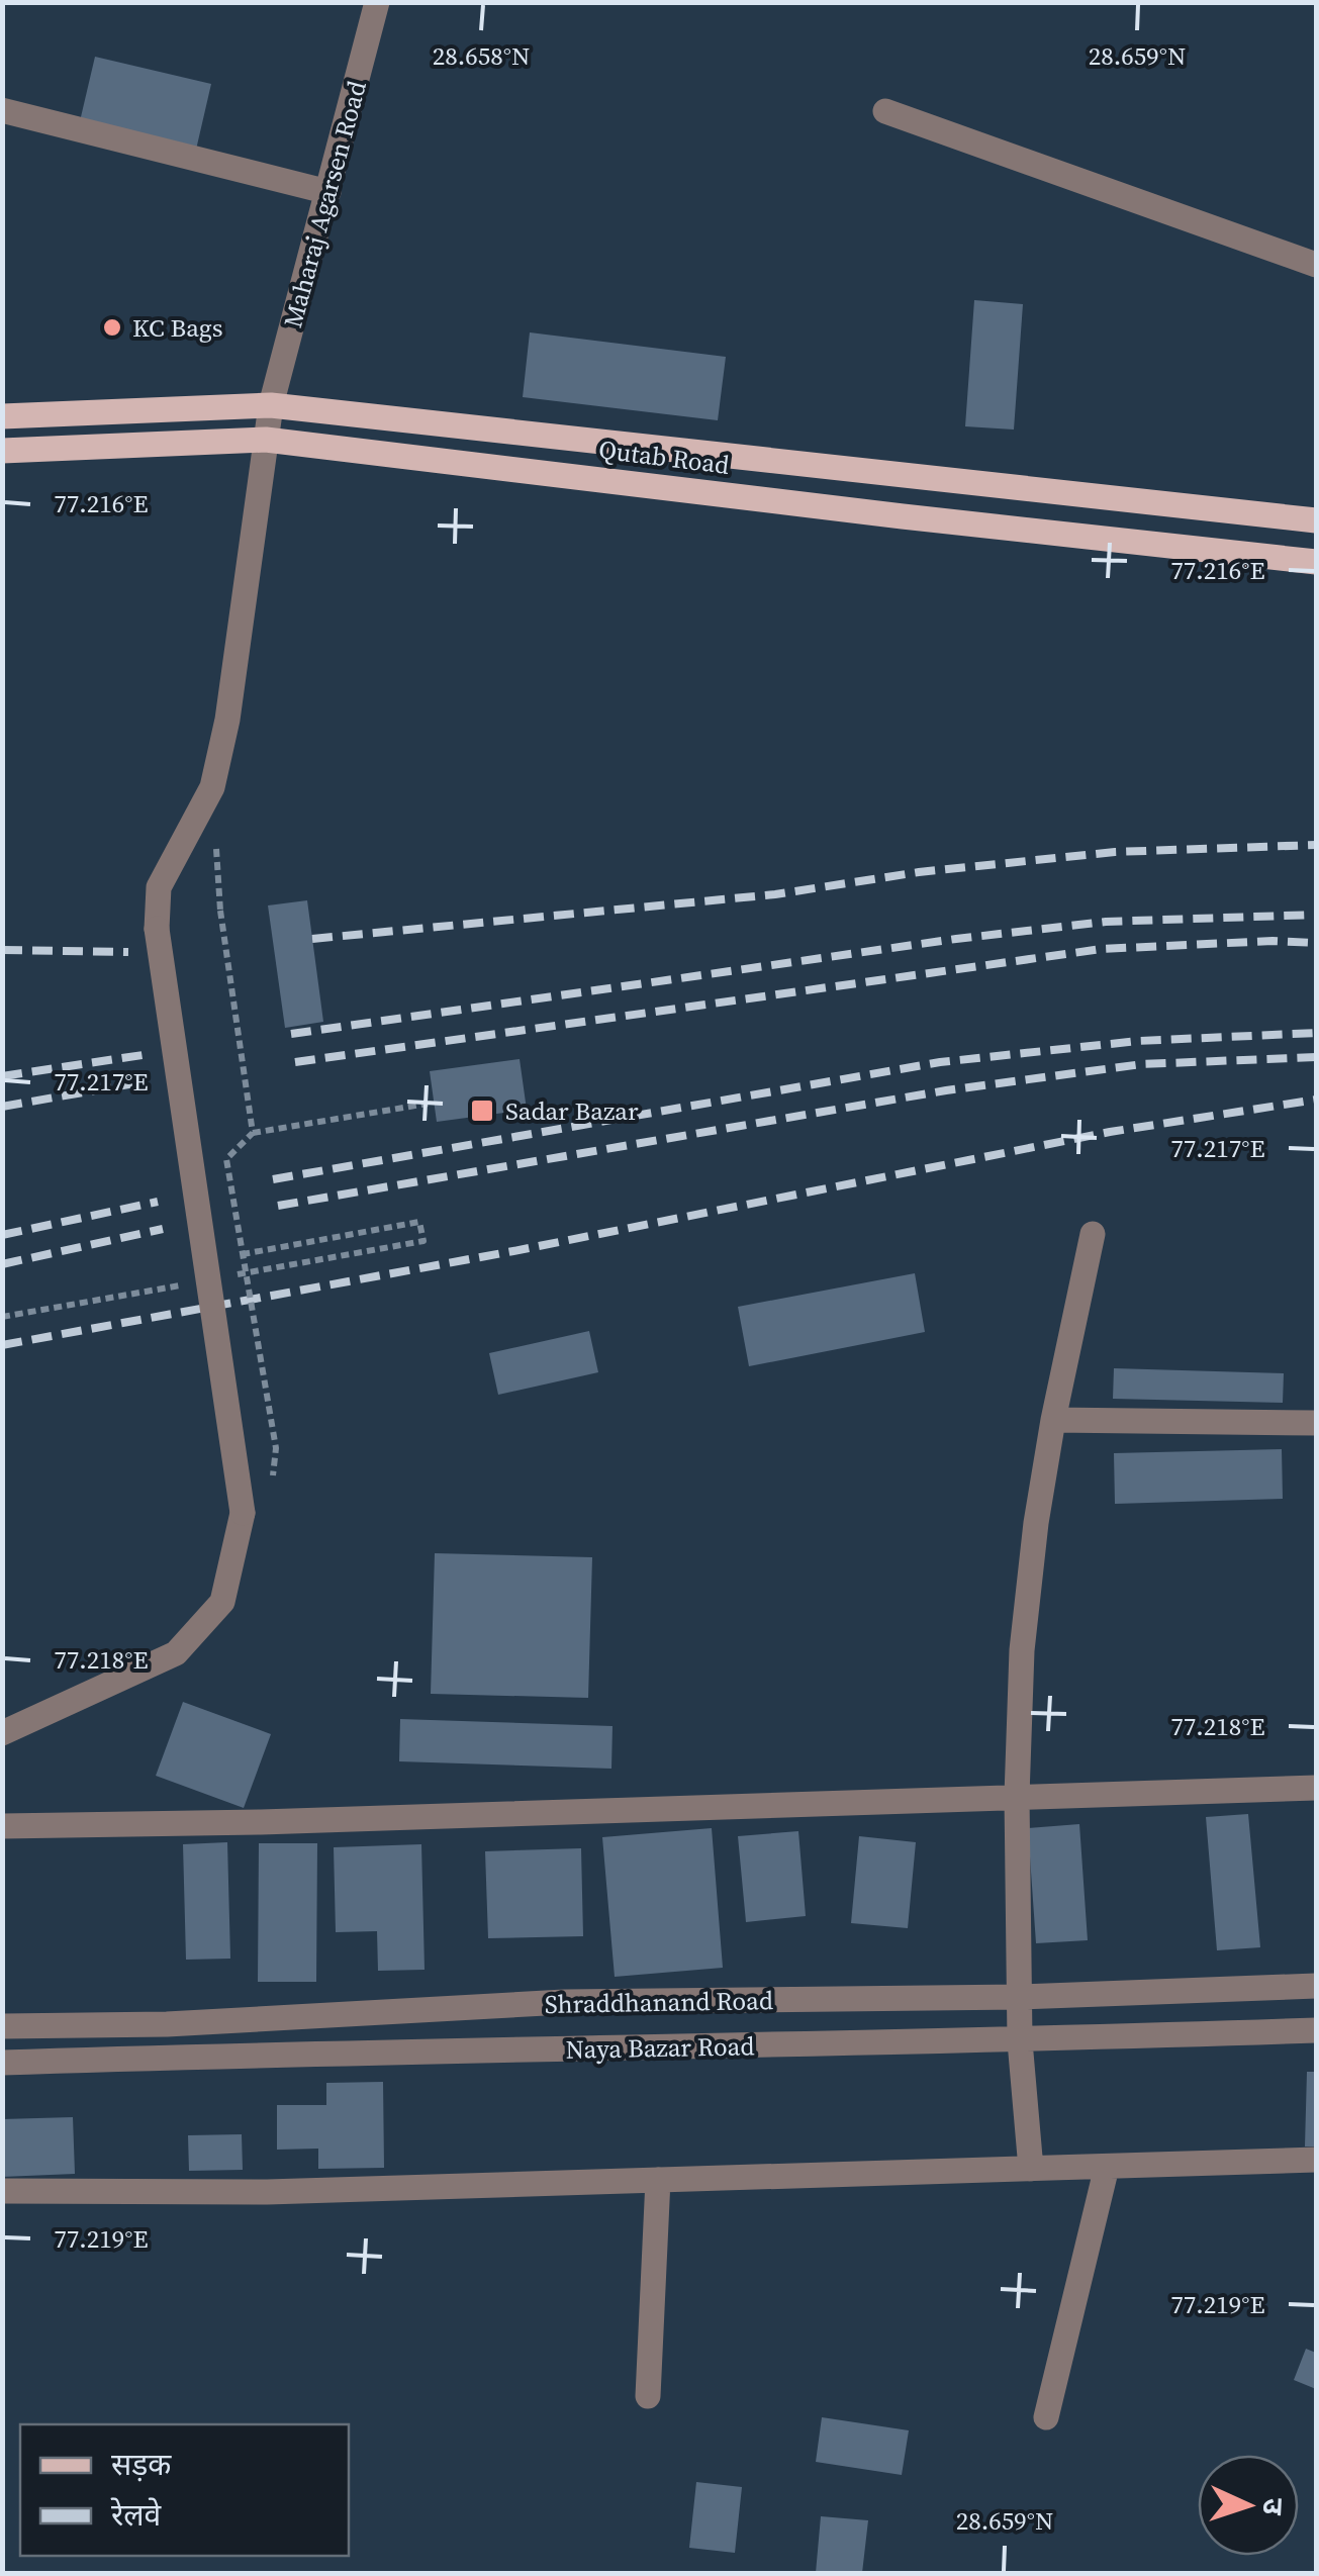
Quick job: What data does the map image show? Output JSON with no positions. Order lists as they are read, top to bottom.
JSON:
{
  "streets": {
    "main road": ["Qutab Road"],
    "street": ["Maharaj Agarsen Road", "Shraddhanand Road", "Naya Bazar Road"]
  },
  "crossings": [
    ["Maharaj Agarsen Road", "Qutab Road"]
  ],
  "places": {
    "other": ["KC Bags"],
    "transit": ["Sadar Bazar"]
  },
  "legend": ["सड़क", "रेलवे"],
  "north": "right",
  "coordinates": [
    "28.658°N",
    "28.659°N",
    "77.216°E",
    "77.217°E",
    "77.218°E",
    "77.219°E"
  ]
}
